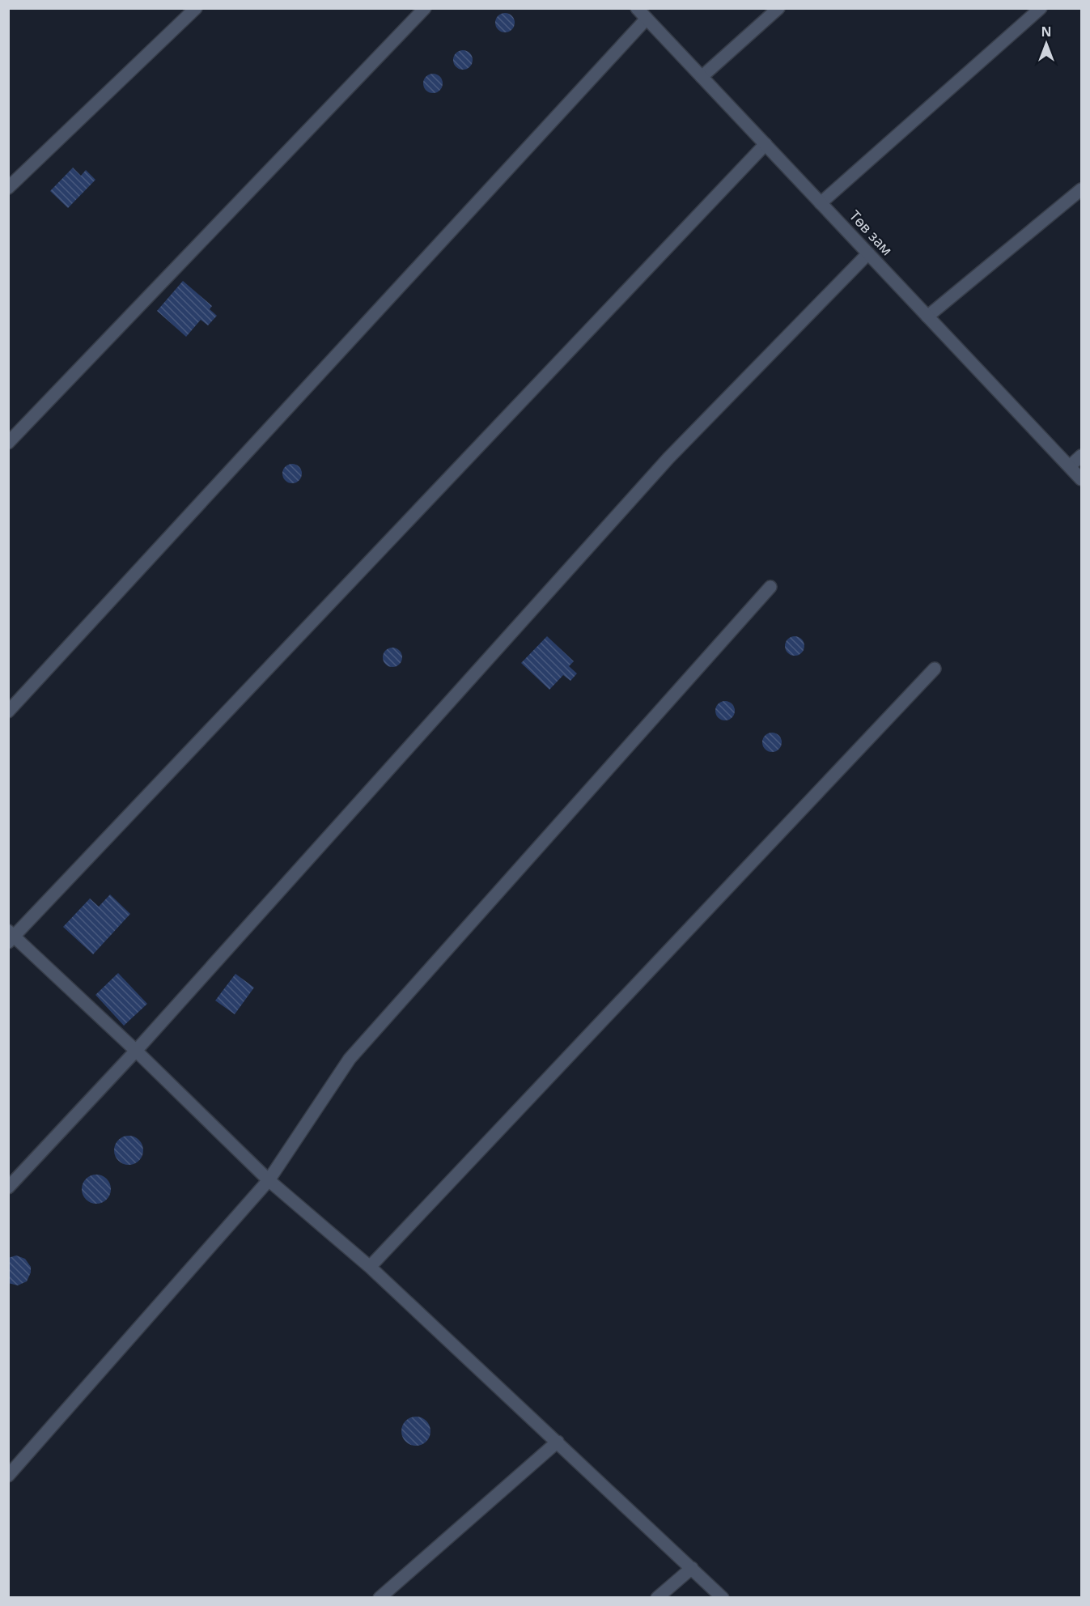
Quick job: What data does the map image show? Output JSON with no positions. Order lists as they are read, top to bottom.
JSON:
{
  "streets": {
    "street": ["Төв зам"]
  },
  "north": "top"
}
